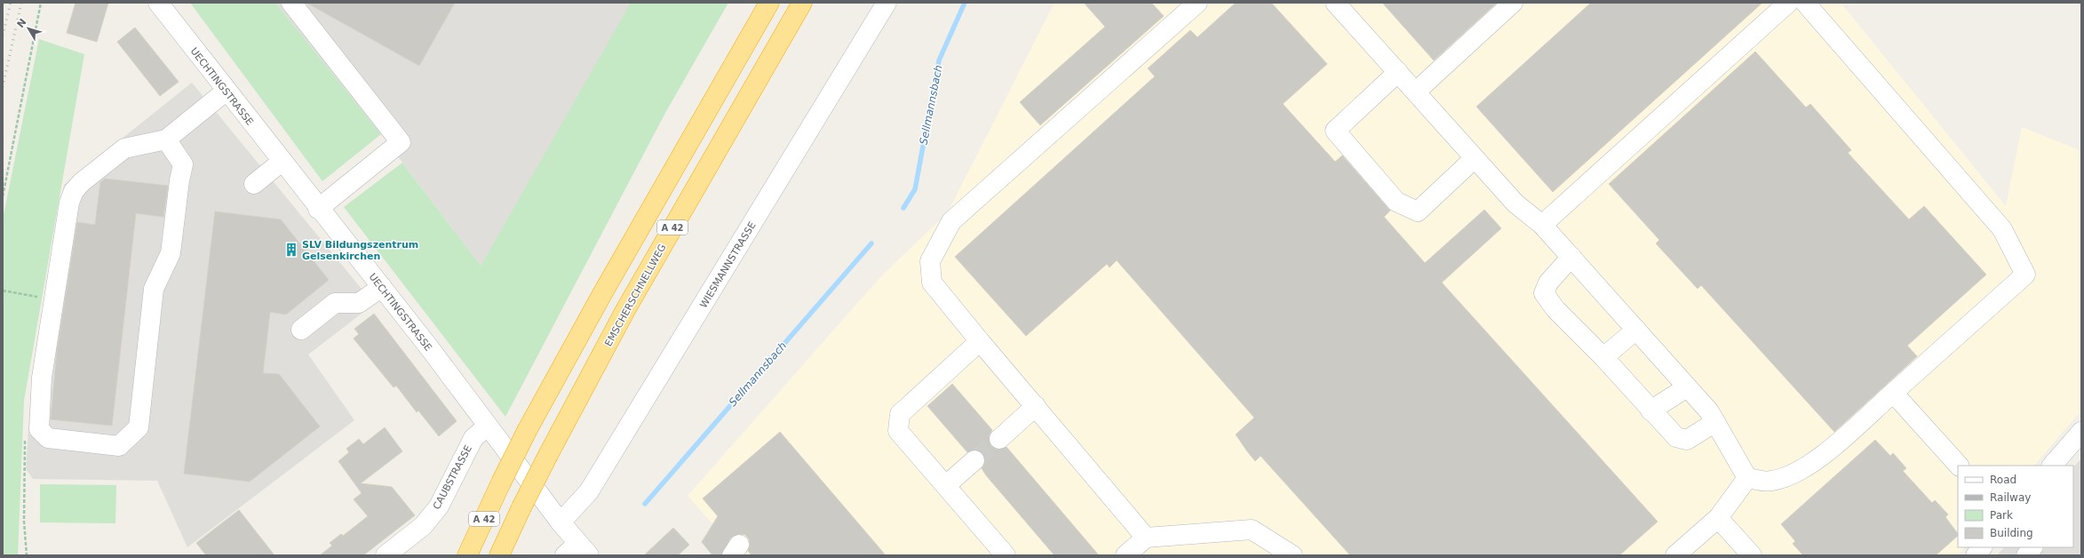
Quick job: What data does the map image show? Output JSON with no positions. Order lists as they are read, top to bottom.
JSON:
{
  "streets": {
    "highway": ["A 42", "EMSCHERSCHNELLWEG"],
    "street": ["UECHTINGSTRASSE", "WIESMANNSTRASSE", "CAUBSTRASSE"]
  },
  "crossings": [
    ["UECHTINGSTRASSE", "WIESMANNSTRASSE"],
    ["UECHTINGSTRASSE", "CAUBSTRASSE"]
  ],
  "water": ["Sellmannsbach"],
  "places": {
    "building": ["SLV Bildungszentrum Gelsenkirchen"]
  },
  "legend": [
    "Road",
    "Railway",
    "Park",
    "Building"
  ],
  "north": "top left"
}
